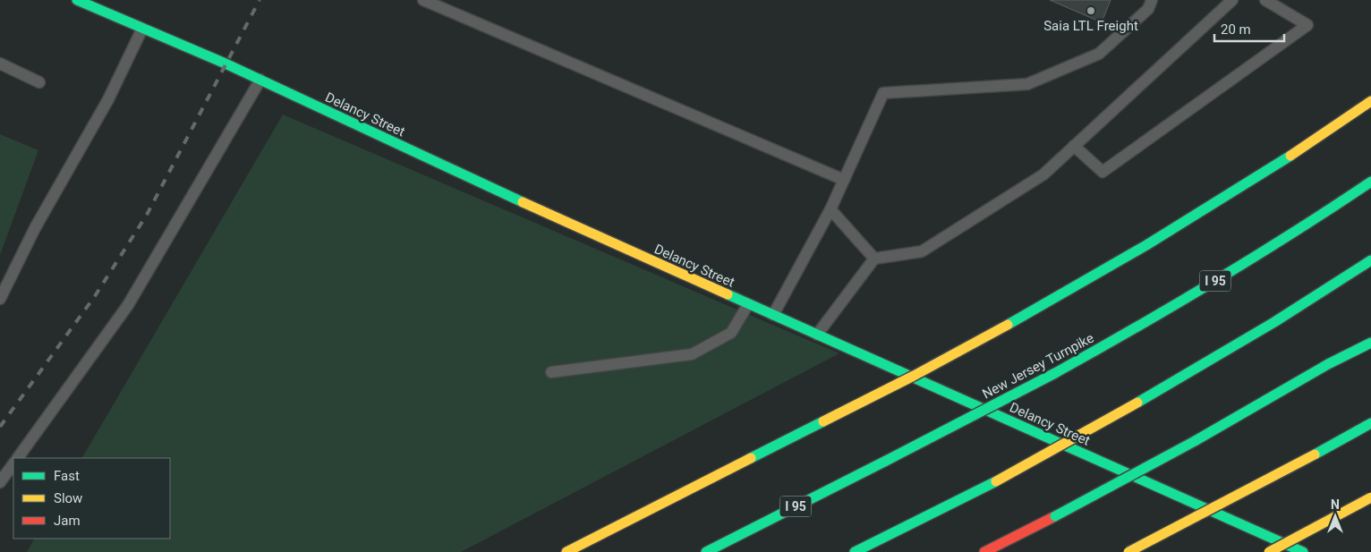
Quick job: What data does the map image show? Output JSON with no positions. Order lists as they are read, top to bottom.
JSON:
{
  "streets": {
    "main road": ["Delancy Street", "I 95", "New Jersey Turnpike"]
  },
  "places": ["Saia LTL Freight"],
  "legend": ["Fast", "Slow", "Jam"],
  "scale_bar": "20 m",
  "north": "top"
}
